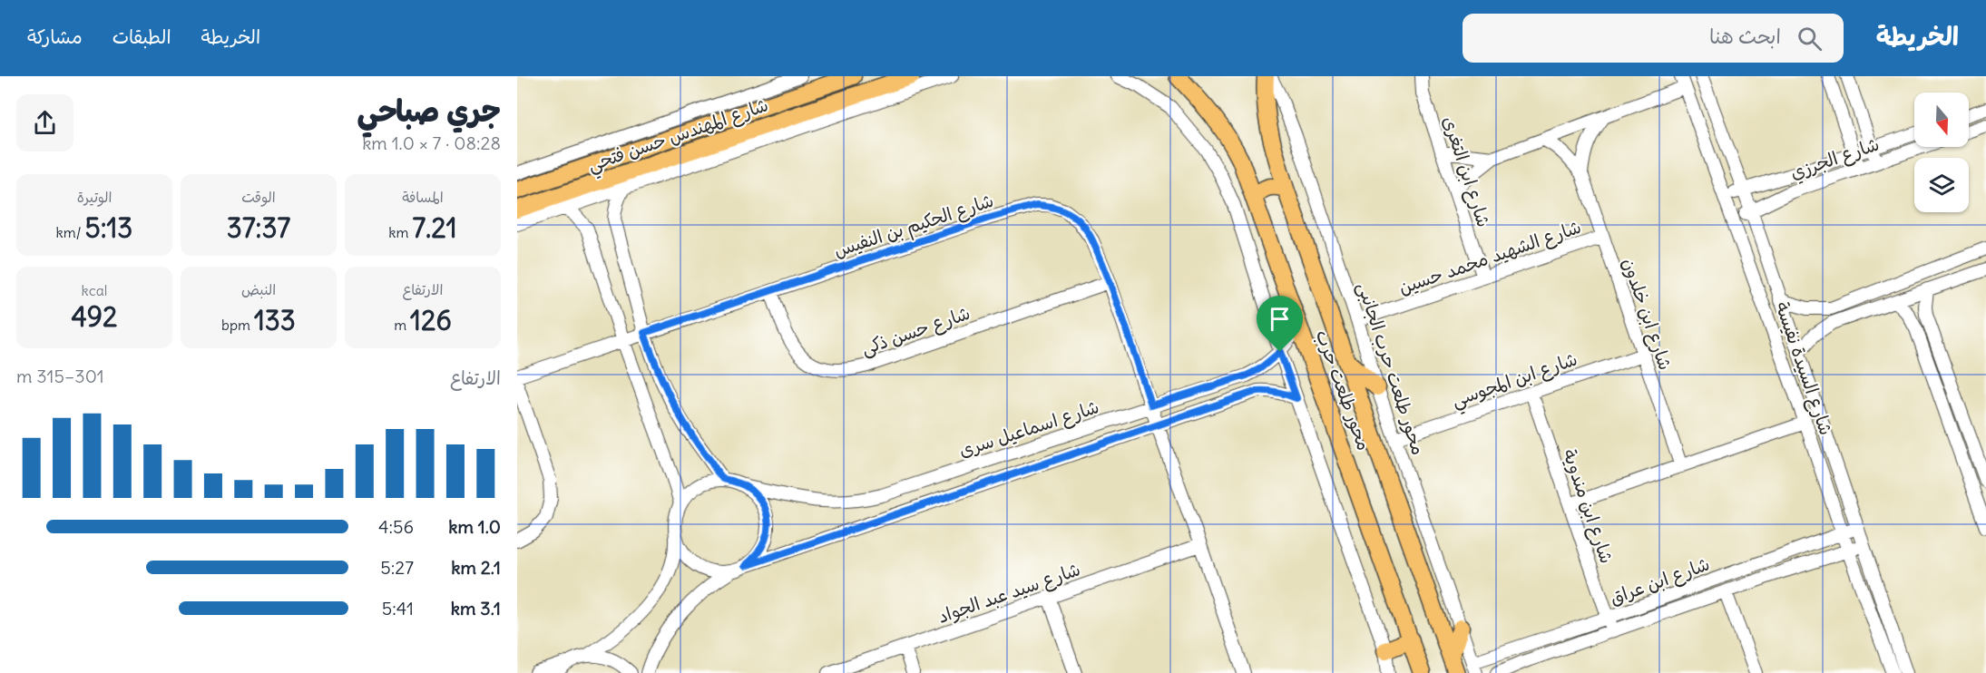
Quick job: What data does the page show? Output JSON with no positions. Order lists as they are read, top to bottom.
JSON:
{
  "streets": {
    "main road": ["شارع المهندس حسن فتحي", "محور طلعت حرب"],
    "street": [
      "شارع الجرزي",
      "شارع ابن التغرى",
      "شارع الحكيم بن النفيس",
      "شارع الشهيد محمد حسين",
      "شارع ابن خلدون",
      "شارع حسن ذكى",
      "محور طلعت حرب الجانبى",
      "شارع السيدة نفيسة",
      "شارع ابن المجوسي",
      "شارع اسماعيل سرى",
      "شارع ابن مندوية",
      "شارع ابن عراق",
      "شارع سيد عبد الجواد"
    ]
  },
  "crossings": [
    ["شارع الجرزي", "شارع السيدة نفيسة"],
    ["شارع ابن التغرى", "شارع الشهيد محمد حسين"],
    ["شارع الحكيم بن النفيس", "شارع حسن ذكى"],
    ["شارع الحكيم بن النفيس", "شارع اسماعيل سرى"],
    ["شارع الحكيم بن النفيس", "شارع سيد عبد الجواد"],
    ["شارع الشهيد محمد حسين", "شارع ابن خلدون"],
    ["شارع الشهيد محمد حسين", "محور طلعت حرب الجانبى"],
    ["شارع ابن خلدون", "شارع ابن المجوسي"],
    ["محور طلعت حرب الجانبى", "شارع ابن المجوسي"],
    ["محور طلعت حرب الجانبى", "شارع ابن عراق"],
    ["شارع السيدة نفيسة", "شارع ابن عراق"],
    ["شارع ابن المجوسي", "شارع ابن مندوية"],
    ["محور طلعت حرب", "شارع اسماعيل سرى"],
    ["شارع ابن مندوية", "شارع ابن عراق"]
  ],
  "north": "bottom",
  "page": {
    "header": "الخريطة",
    "search": "ابحث هنا",
    "nav": ["الخريطة", "الطبقات", "مشاركة"],
    "heading": ["جري صباحي", "08:28 · 7 × 1.0 km"],
    "stats": [
      ["المسافة", "7.21 km"],
      ["الوقت", "37:37"],
      ["الوتيرة", "5:13 /km"],
      ["الارتفاع", "126 m"],
      ["النبض", "133 bpm"],
      ["kcal", "492"]
    ],
    "chart": ["الارتفاع", "301–315 m"],
    "list": [
      {
        "name": "1.0 km",
        "note": "4:56"
      },
      {
        "name": "2.1 km",
        "note": "5:27"
      },
      {
        "name": "3.1 km",
        "note": "5:41"
      }
    ]
  }
}
